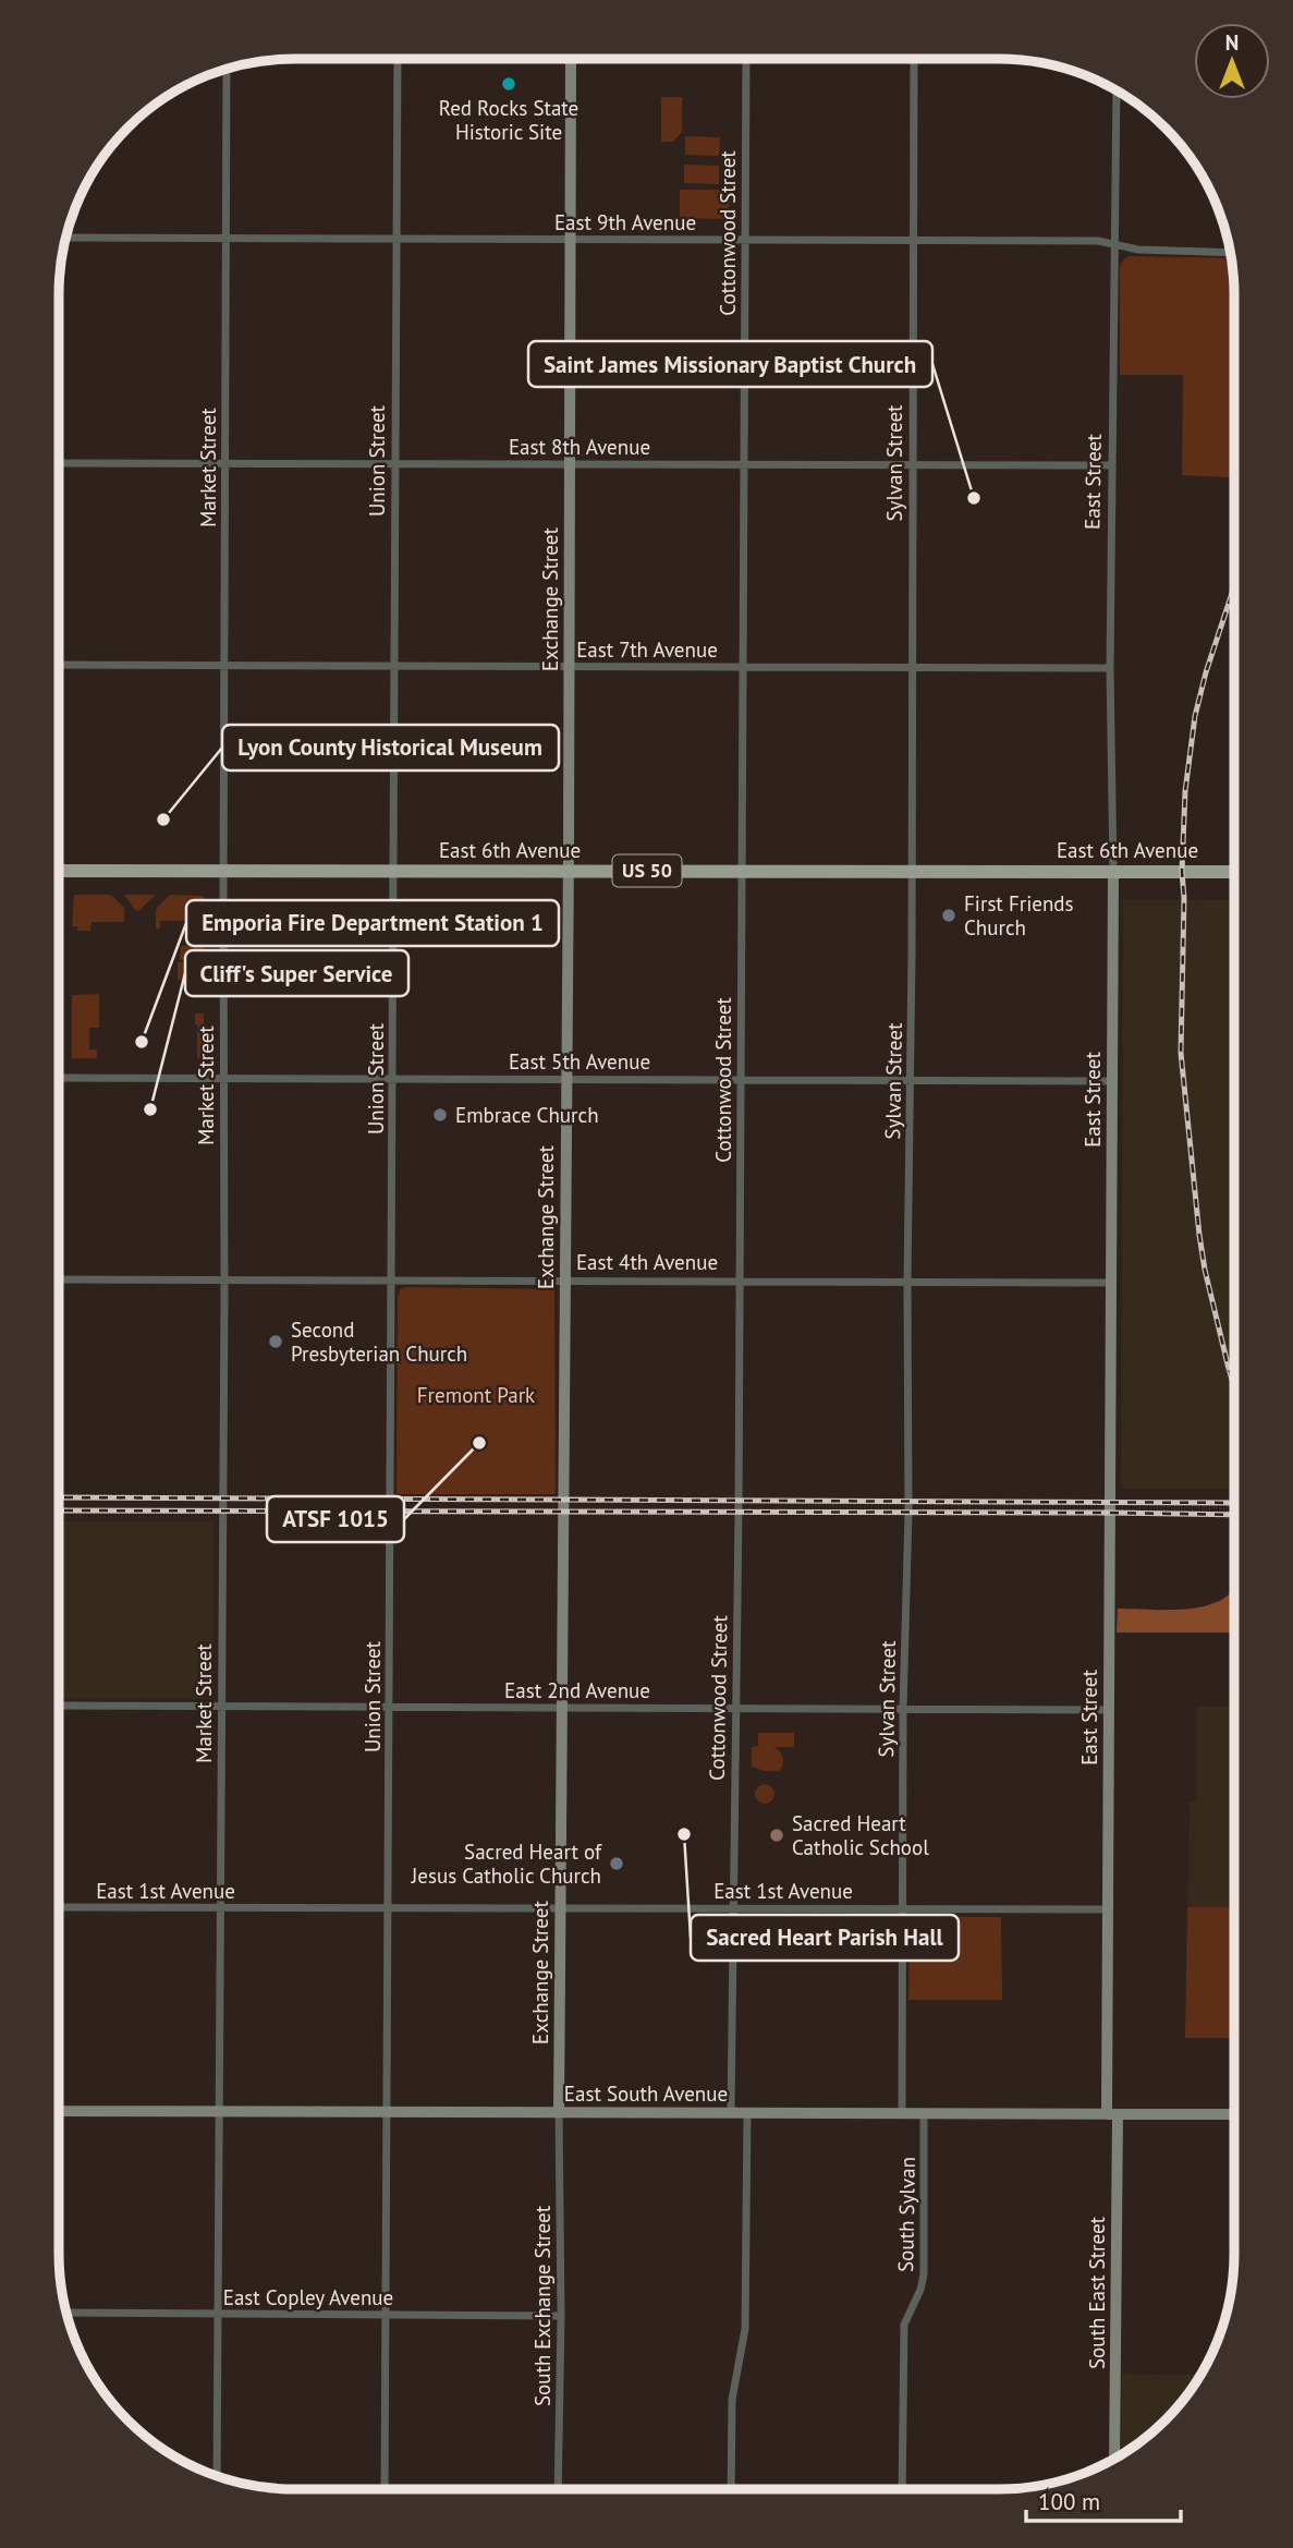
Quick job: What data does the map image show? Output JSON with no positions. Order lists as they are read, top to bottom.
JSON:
{
  "streets": {
    "main road": ["East 6th Avenue", "US 50"],
    "street": [
      "East 9th Avenue",
      "Cottonwood Street",
      "East 8th Avenue",
      "Union Street",
      "Sylvan Street",
      "Market Street",
      "East Street",
      "Exchange Street",
      "East 7th Avenue",
      "East 5th Avenue",
      "East 4th Avenue",
      "East 2nd Avenue",
      "East 1st Avenue",
      "East South Avenue",
      "South Sylvan",
      "South East Street",
      "East Copley Avenue",
      "South Exchange Street"
    ]
  },
  "crossings": [
    ["East 9th Avenue", "Cottonwood Street"],
    ["East 9th Avenue", "Union Street"],
    ["East 9th Avenue", "Sylvan Street"],
    ["East 9th Avenue", "Market Street"],
    ["East 9th Avenue", "East Street"],
    ["East 9th Avenue", "Exchange Street"],
    ["Cottonwood Street", "East 8th Avenue"],
    ["Cottonwood Street", "East 7th Avenue"],
    ["Cottonwood Street", "East 6th Avenue"],
    ["Cottonwood Street", "East 5th Avenue"],
    ["Cottonwood Street", "East 4th Avenue"],
    ["Cottonwood Street", "East 2nd Avenue"],
    ["Cottonwood Street", "East 1st Avenue"],
    ["Cottonwood Street", "East South Avenue"],
    ["East 8th Avenue", "Union Street"],
    ["East 8th Avenue", "Sylvan Street"],
    ["East 8th Avenue", "Market Street"],
    ["East 8th Avenue", "East Street"],
    ["East 8th Avenue", "Exchange Street"],
    ["Union Street", "East 7th Avenue"],
    ["Union Street", "East 6th Avenue"],
    ["Union Street", "East 5th Avenue"],
    ["Union Street", "East 4th Avenue"],
    ["Union Street", "East 2nd Avenue"],
    ["Union Street", "East 1st Avenue"],
    ["Union Street", "East South Avenue"],
    ["Union Street", "East Copley Avenue"],
    ["Sylvan Street", "East 7th Avenue"],
    ["Sylvan Street", "East 6th Avenue"],
    ["Sylvan Street", "East 5th Avenue"],
    ["Sylvan Street", "East 4th Avenue"],
    ["Sylvan Street", "East 2nd Avenue"],
    ["Sylvan Street", "East 1st Avenue"],
    ["Sylvan Street", "East South Avenue"],
    ["Market Street", "East 7th Avenue"],
    ["Market Street", "East 6th Avenue"],
    ["Market Street", "East 5th Avenue"],
    ["Market Street", "East 4th Avenue"],
    ["Market Street", "East 2nd Avenue"],
    ["Market Street", "East 1st Avenue"],
    ["Market Street", "East South Avenue"],
    ["Market Street", "East Copley Avenue"],
    ["East Street", "East 7th Avenue"],
    ["East Street", "East 6th Avenue"],
    ["East Street", "East 5th Avenue"],
    ["East Street", "East 4th Avenue"],
    ["East Street", "East 2nd Avenue"],
    ["East Street", "East 1st Avenue"],
    ["East Street", "East South Avenue"],
    ["East Street", "South East Street"],
    ["Exchange Street", "East 7th Avenue"],
    ["Exchange Street", "East 6th Avenue"],
    ["Exchange Street", "East 5th Avenue"],
    ["Exchange Street", "East 4th Avenue"],
    ["Exchange Street", "East 2nd Avenue"],
    ["Exchange Street", "East 1st Avenue"],
    ["Exchange Street", "East South Avenue"],
    ["Exchange Street", "South Exchange Street"],
    ["East South Avenue", "South Sylvan"],
    ["East South Avenue", "South East Street"],
    ["East South Avenue", "South Exchange Street"],
    ["East Copley Avenue", "South Exchange Street"]
  ],
  "parks": ["Fremont Park"],
  "places": [
    "Red Rocks State Historic Site",
    "Saint James Missionary Baptist Church",
    "Lyon County Historical Museum",
    "First Friends Church",
    "Emporia Fire Department Station 1",
    "Cliff's Super Service",
    "Embrace Church",
    "Second Presbyterian Church",
    "ATSF 1015",
    "Sacred Heart Parish Hall",
    "Sacred Heart Catholic School",
    "Sacred Heart of Jesus Catholic Church"
  ],
  "scale_bar": "100 m",
  "north": "top"
}
